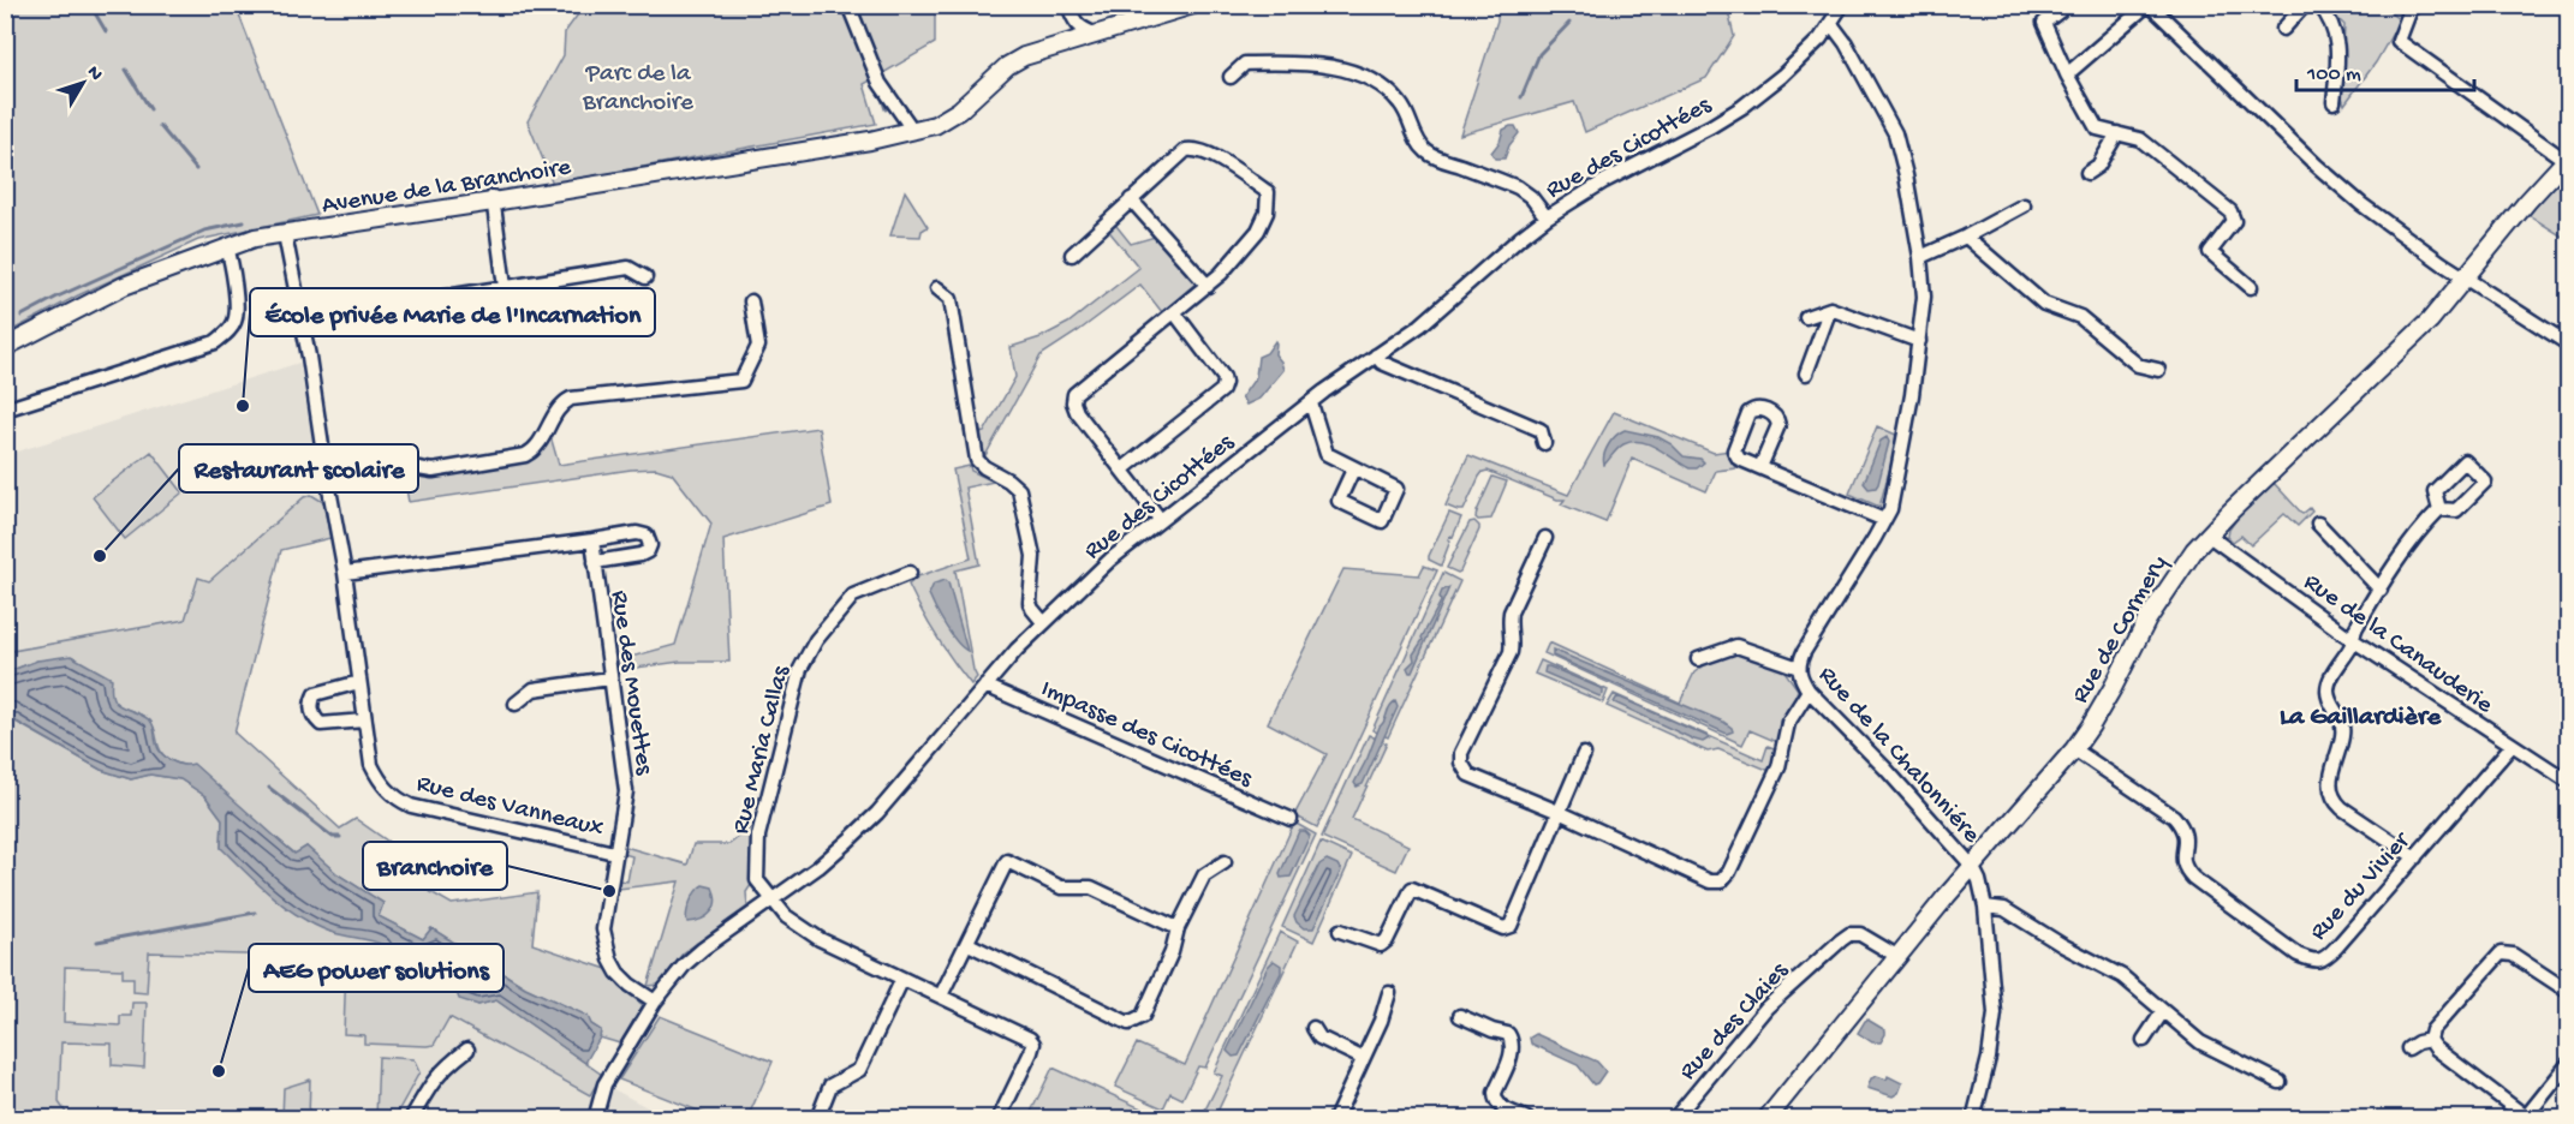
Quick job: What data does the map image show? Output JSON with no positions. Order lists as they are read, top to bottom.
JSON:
{
  "streets": {
    "main road": ["Avenue de la Branchoire", "Rue de Cormery"],
    "street": [
      "Rue des Cicottées",
      "Rue de la Canauderie",
      "Rue des Mouettes",
      "Impasse des Cicottées",
      "Rue Maria Callas",
      "Rue de la Chalonniére",
      "Rue des Vanneaux",
      "Rue du Vivier",
      "Rue des Claies"
    ]
  },
  "crossings": [
    ["Rue des Cicottées", "Rue des Mouettes"],
    ["Rue des Cicottées", "Impasse des Cicottées"],
    ["Rue des Cicottées", "Rue Maria Callas"],
    ["Rue des Cicottées", "Rue de la Chalonniére"],
    ["Avenue de la Branchoire", "Rue des Vanneaux"],
    ["Rue de Cormery", "Rue de la Canauderie"],
    ["Rue de Cormery", "Rue de la Chalonniére"],
    ["Rue de Cormery", "Rue du Vivier"],
    ["Rue de Cormery", "Rue des Claies"],
    ["Rue de la Canauderie", "Rue du Vivier"],
    ["Rue des Mouettes", "Rue des Vanneaux"]
  ],
  "districts": ["La Gaillardière"],
  "parks": ["Parc de la Branchoire"],
  "places": [
    "École privée Marie de l'Incarnation",
    "Restaurant scolaire",
    "Branchoire",
    "AEG power solutions"
  ],
  "scale_bar": "100 m",
  "north": "top right"
}
